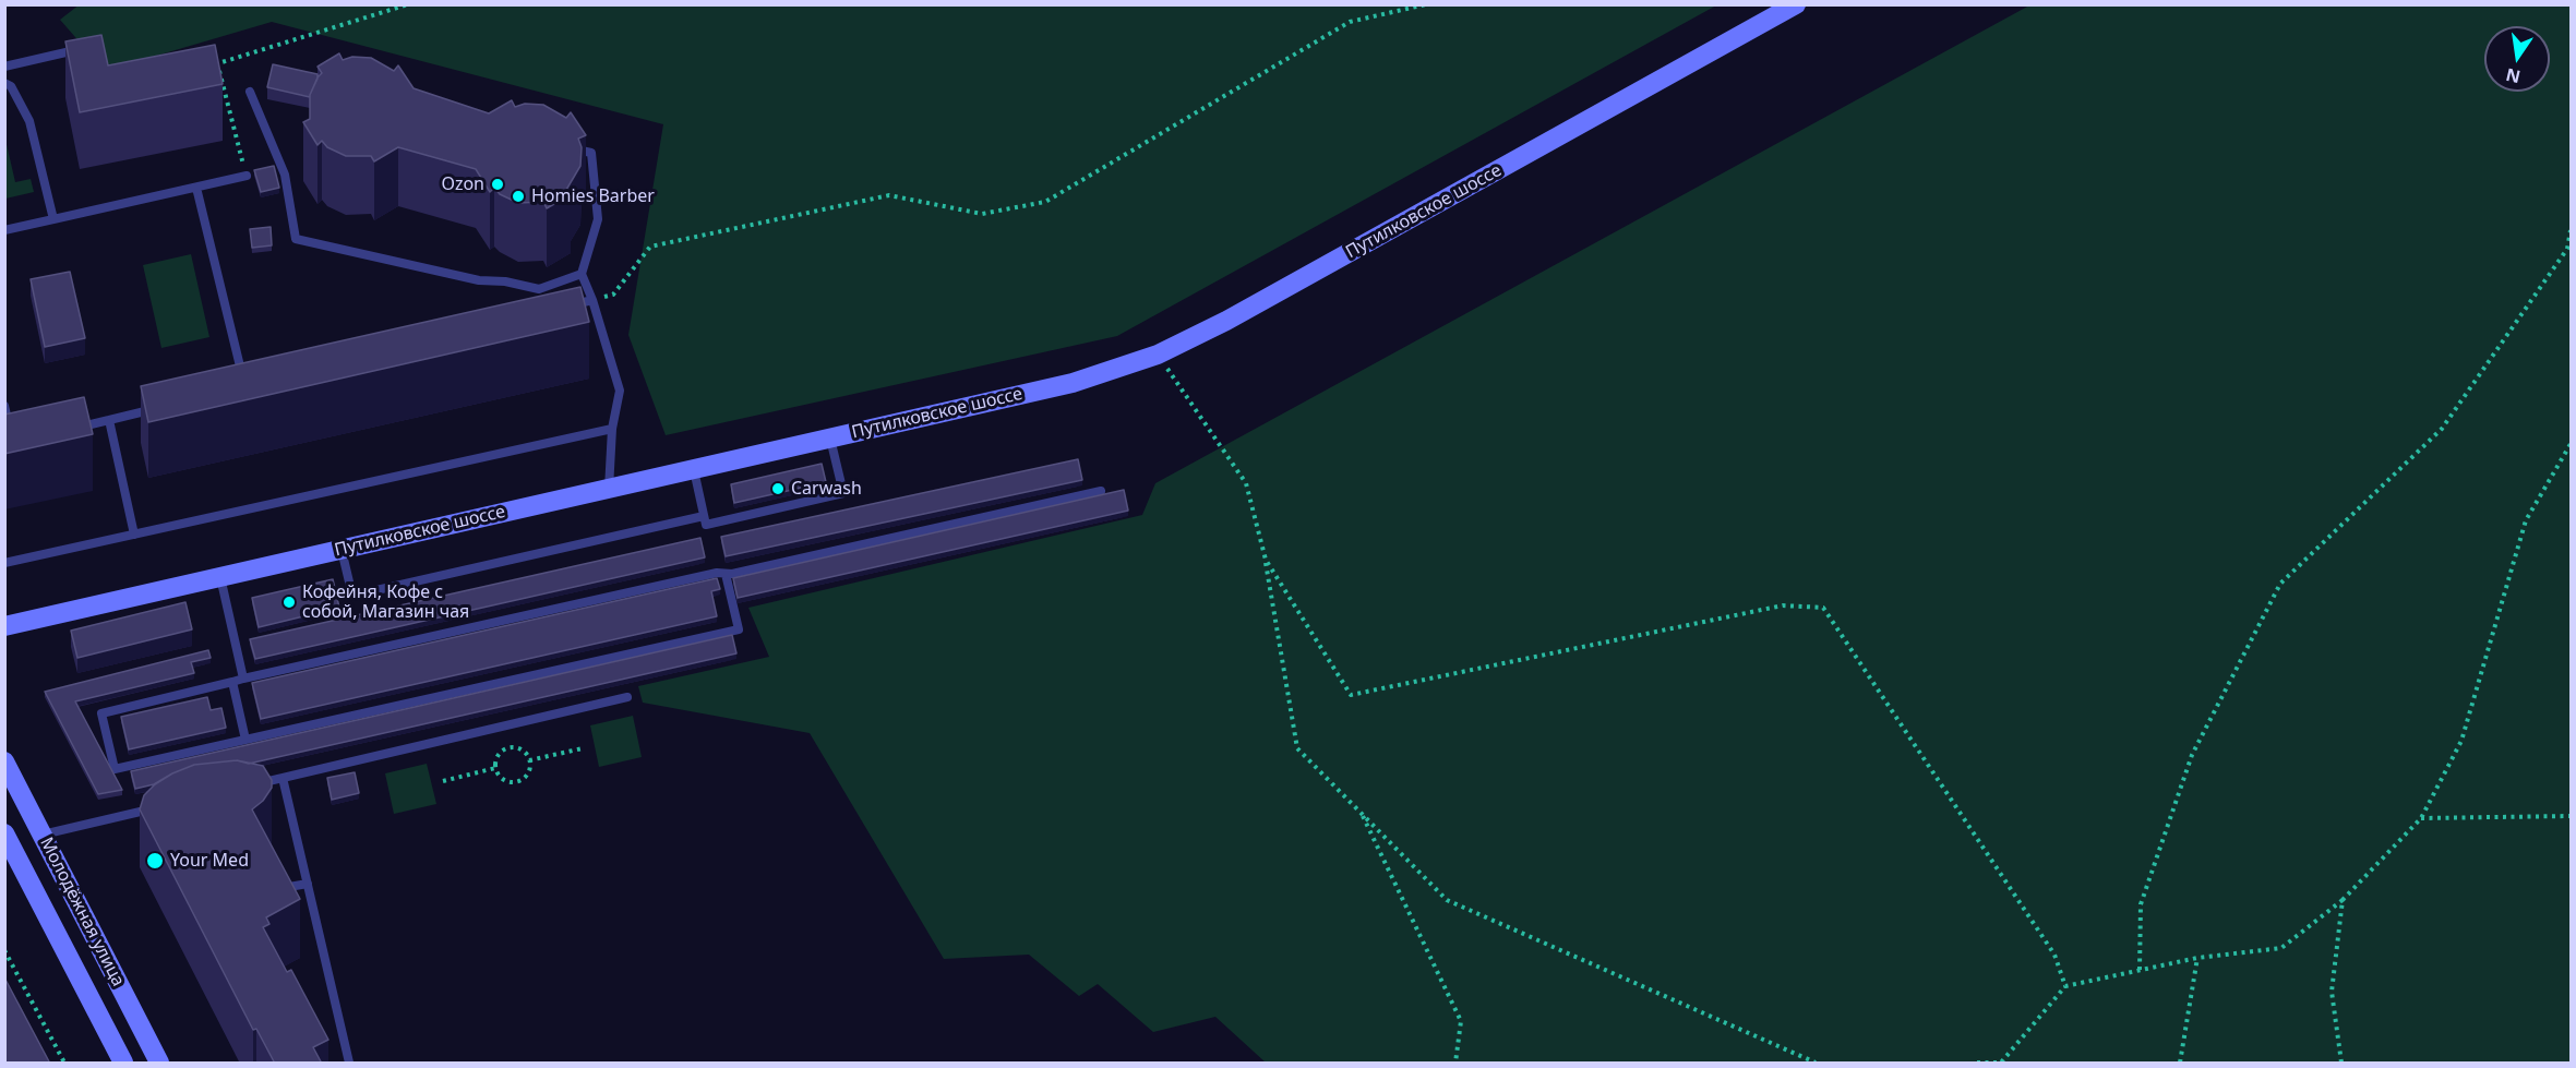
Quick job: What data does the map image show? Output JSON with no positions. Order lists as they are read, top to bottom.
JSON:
{
  "streets": {
    "main road": ["Путилковское шоссе", "Молодёжная улица"]
  },
  "places": [
    "Ozon",
    "Homies Barber",
    "Carwash",
    "Кофейня, Кофе с собой, Магазин чая",
    "Your Med"
  ],
  "north": "bottom"
}
